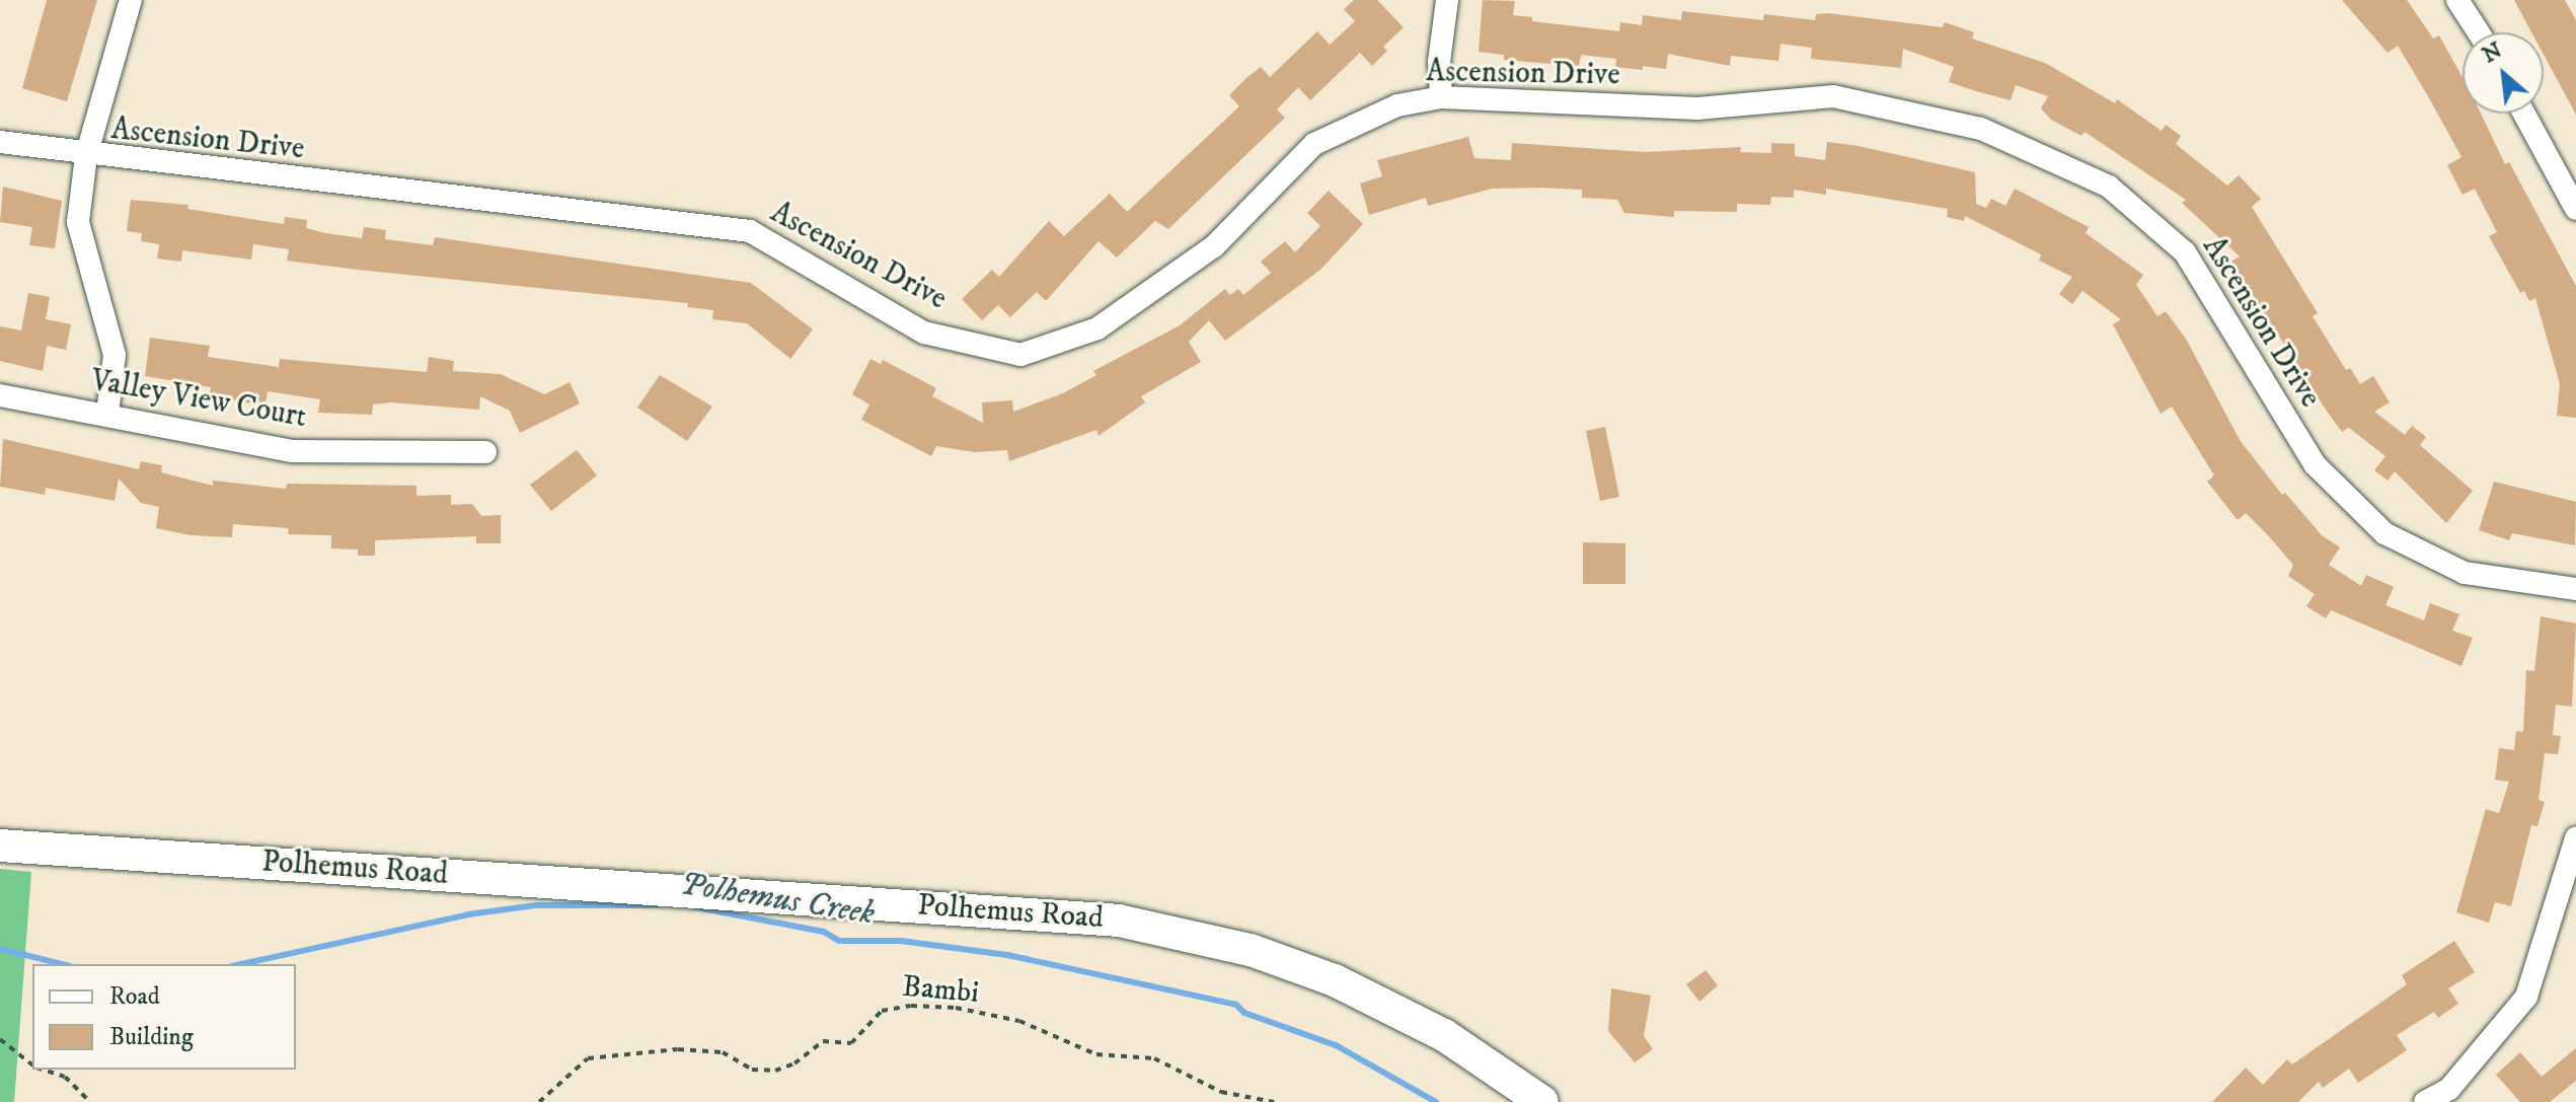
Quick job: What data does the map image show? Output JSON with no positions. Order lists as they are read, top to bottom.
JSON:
{
  "streets": {
    "main road": ["Polhemus Road"],
    "street": ["Ascension Drive", "Valley View Court"],
    "path": ["Bambi"]
  },
  "water": ["Polhemus Creek"],
  "legend": ["Road", "Building"],
  "north": "top left"
}
